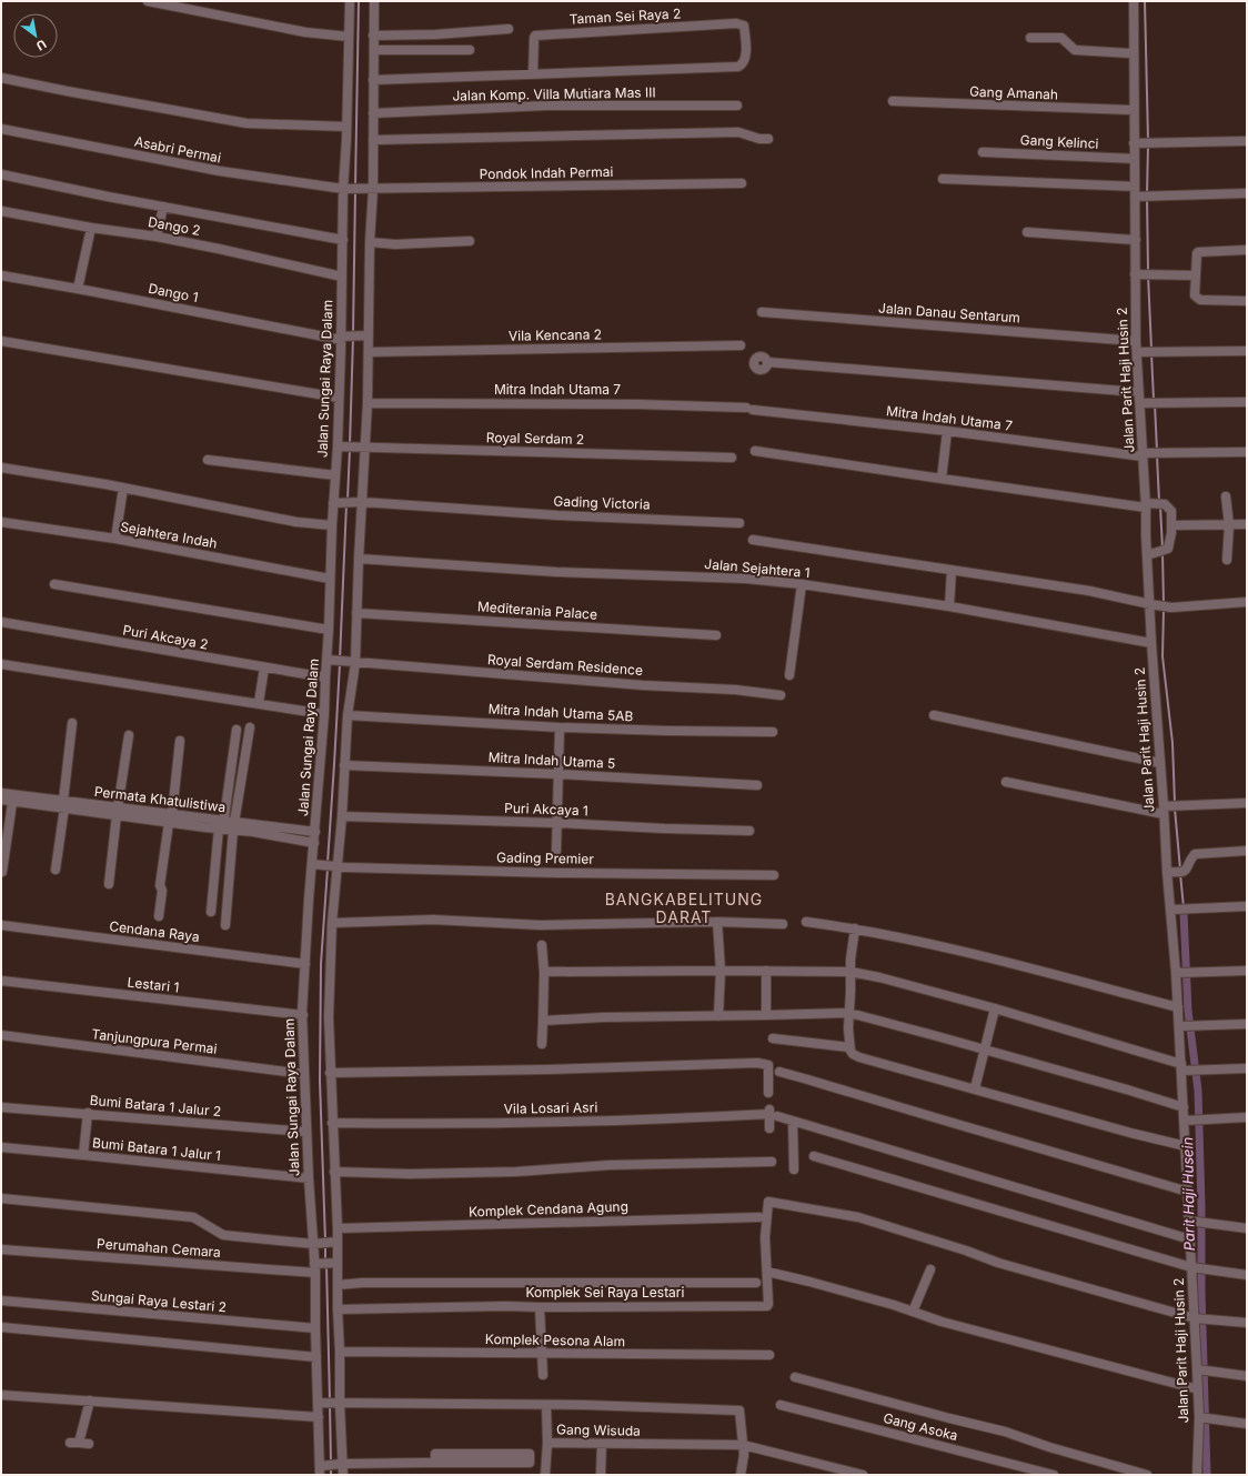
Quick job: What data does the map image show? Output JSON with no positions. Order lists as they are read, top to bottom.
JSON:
{
  "streets": {
    "street": [
      "Taman Sei Raya 2",
      "Gang Amanah",
      "Jalan Komp. Villa Mutiara Mas III",
      "Gang Kelinci",
      "Asabri Permai",
      "Pondok Indah Permai",
      "Dango 2",
      "Dango 1",
      "Jalan Danau Sentarum",
      "Vila Kencana 2",
      "Jalan Sungai Raya Dalam",
      "Jalan Parit Haji Husin 2",
      "Mitra Indah Utama 7",
      "Royal Serdam 2",
      "Gading Victoria",
      "Sejahtera Indah",
      "Jalan Sejahtera 1",
      "Mediterania Palace",
      "Puri Akcaya 2",
      "Royal Serdam Residence",
      "Mitra Indah Utama 5AB",
      "Mitra Indah Utama 5",
      "Permata Khatulistiwa",
      "Puri Akcaya 1",
      "Gading Premier",
      "Cendana Raya",
      "Lestari 1",
      "Tanjungpura Permai",
      "Bumi Batara 1 Jalur 2",
      "Vila Losari Asri",
      "Bumi Batara 1 Jalur 1",
      "Komplek Cendana Agung",
      "Perumahan Cemara",
      "Komplek Sei Raya Lestari",
      "Sungai Raya Lestari 2",
      "Komplek Pesona Alam",
      "Gang Asoka",
      "Gang Wisuda"
    ]
  },
  "crossings": [
    ["Gang Amanah", "Jalan Parit Haji Husin 2"],
    ["Gang Kelinci", "Jalan Parit Haji Husin 2"],
    ["Asabri Permai", "Pondok Indah Permai"],
    ["Asabri Permai", "Jalan Sungai Raya Dalam"],
    ["Pondok Indah Permai", "Jalan Sungai Raya Dalam"],
    ["Dango 2", "Jalan Sungai Raya Dalam"],
    ["Dango 1", "Jalan Sungai Raya Dalam"],
    ["Jalan Danau Sentarum", "Jalan Parit Haji Husin 2"],
    ["Jalan Sungai Raya Dalam", "Royal Serdam 2"],
    ["Jalan Sungai Raya Dalam", "Gading Victoria"],
    ["Jalan Sungai Raya Dalam", "Sejahtera Indah"],
    ["Jalan Sungai Raya Dalam", "Puri Akcaya 2"],
    ["Jalan Sungai Raya Dalam", "Royal Serdam Residence"],
    ["Jalan Sungai Raya Dalam", "Permata Khatulistiwa"],
    ["Jalan Sungai Raya Dalam", "Gading Premier"],
    ["Jalan Sungai Raya Dalam", "Cendana Raya"],
    ["Jalan Sungai Raya Dalam", "Lestari 1"],
    ["Jalan Sungai Raya Dalam", "Tanjungpura Permai"],
    ["Jalan Sungai Raya Dalam", "Bumi Batara 1 Jalur 2"],
    ["Jalan Sungai Raya Dalam", "Bumi Batara 1 Jalur 1"],
    ["Jalan Sungai Raya Dalam", "Perumahan Cemara"],
    ["Jalan Sungai Raya Dalam", "Sungai Raya Lestari 2"],
    ["Jalan Sungai Raya Dalam", "Gang Wisuda"],
    ["Jalan Parit Haji Husin 2", "Mitra Indah Utama 7"],
    ["Jalan Parit Haji Husin 2", "Jalan Sejahtera 1"],
    ["Jalan Parit Haji Husin 2", "Komplek Sei Raya Lestari"]
  ],
  "districts": ["BANGKABELITUNG DARAT"],
  "water": ["Parit Haji Husein"],
  "north": "bottom right"
}
